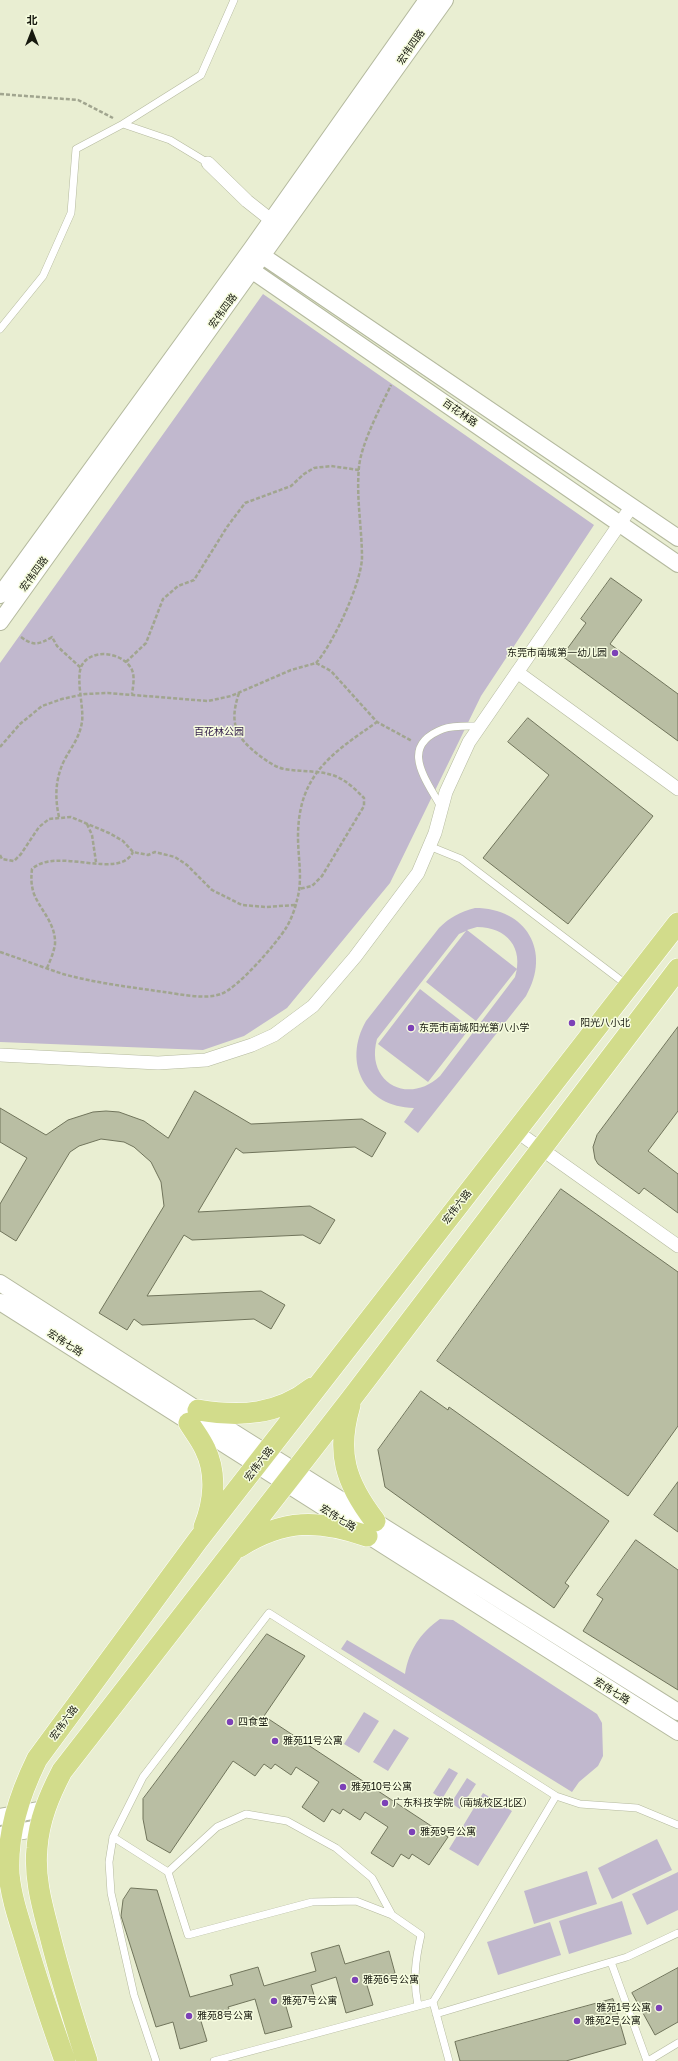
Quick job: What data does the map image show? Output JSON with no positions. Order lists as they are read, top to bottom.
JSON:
{
  "streets": {
    "main road": ["宏伟六路"],
    "street": ["宏伟四路", "百花林路", "宏伟七路"]
  },
  "crossings": [
    ["宏伟四路", "百花林路"],
    ["宏伟六路", "宏伟七路"]
  ],
  "parks": ["百花林公园"],
  "places": [
    "东莞市南城第一幼儿园",
    "阳光八小北",
    "东莞市南城阳光第八小学",
    "四食堂",
    "雅苑11号公寓",
    "雅苑10号公寓",
    "广东科技学院（南城校区北区）",
    "雅苑9号公寓",
    "雅苑6号公寓",
    "雅苑7号公寓",
    "雅苑1号公寓",
    "雅苑8号公寓",
    "雅苑2号公寓"
  ],
  "north": "top"
}
